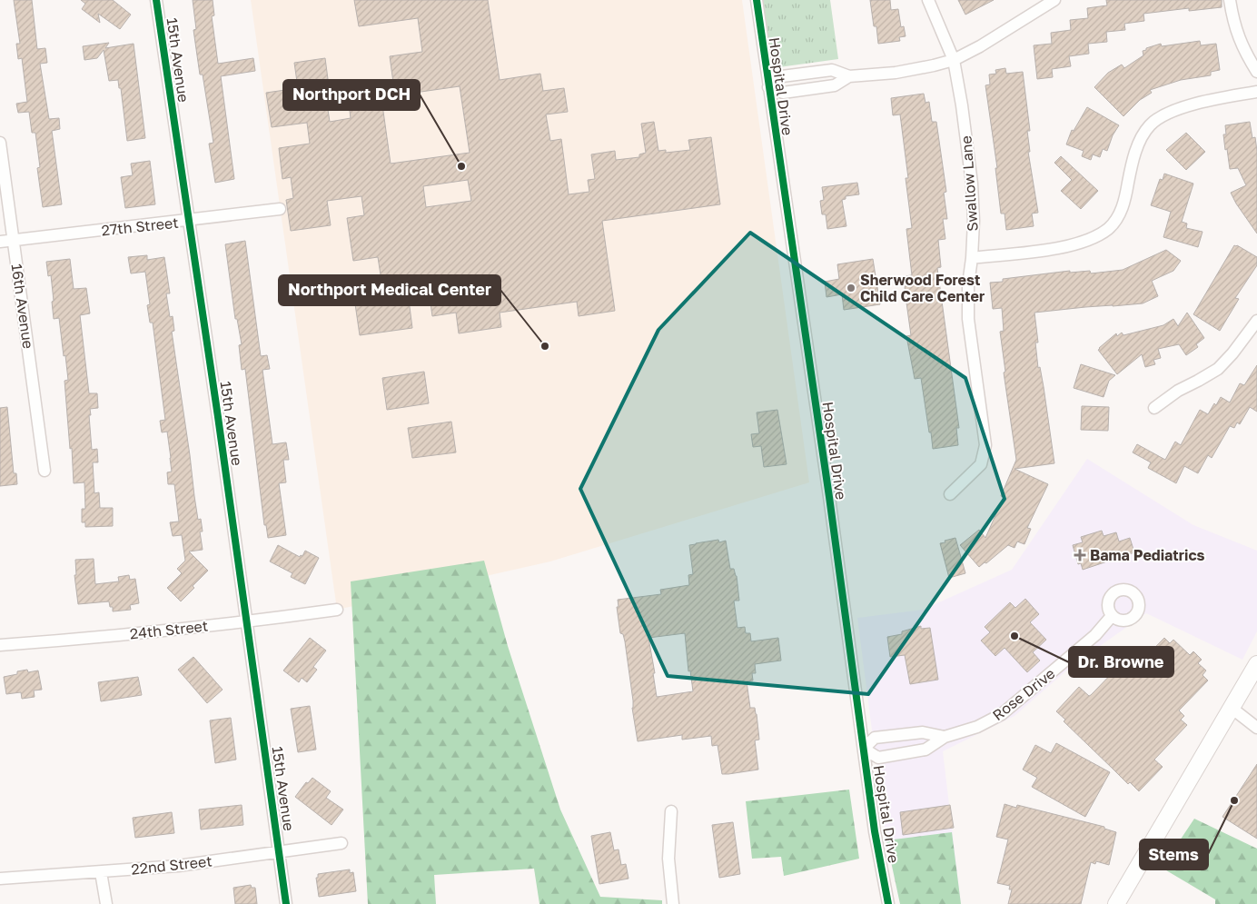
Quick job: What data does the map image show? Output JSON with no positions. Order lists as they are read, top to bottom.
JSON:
{
  "streets": {
    "street": [
      "15th Avenue",
      "Hospital Drive",
      "Swallow Lane",
      "27th Street",
      "16th Avenue",
      "24th Street",
      "Rose Drive",
      "22nd Street"
    ]
  },
  "crossings": [
    ["15th Avenue", "27th Street"],
    ["15th Avenue", "24th Street"],
    ["15th Avenue", "22nd Street"],
    ["Hospital Drive", "Rose Drive"],
    ["27th Street", "16th Avenue"]
  ],
  "places": {
    "other": [
      "Northport DCH",
      "Sherwood Forest Child Care Center",
      "Northport Medical Center",
      "Dr. Browne",
      "Stems"
    ],
    "health": ["Bama Pediatrics"]
  }
}
